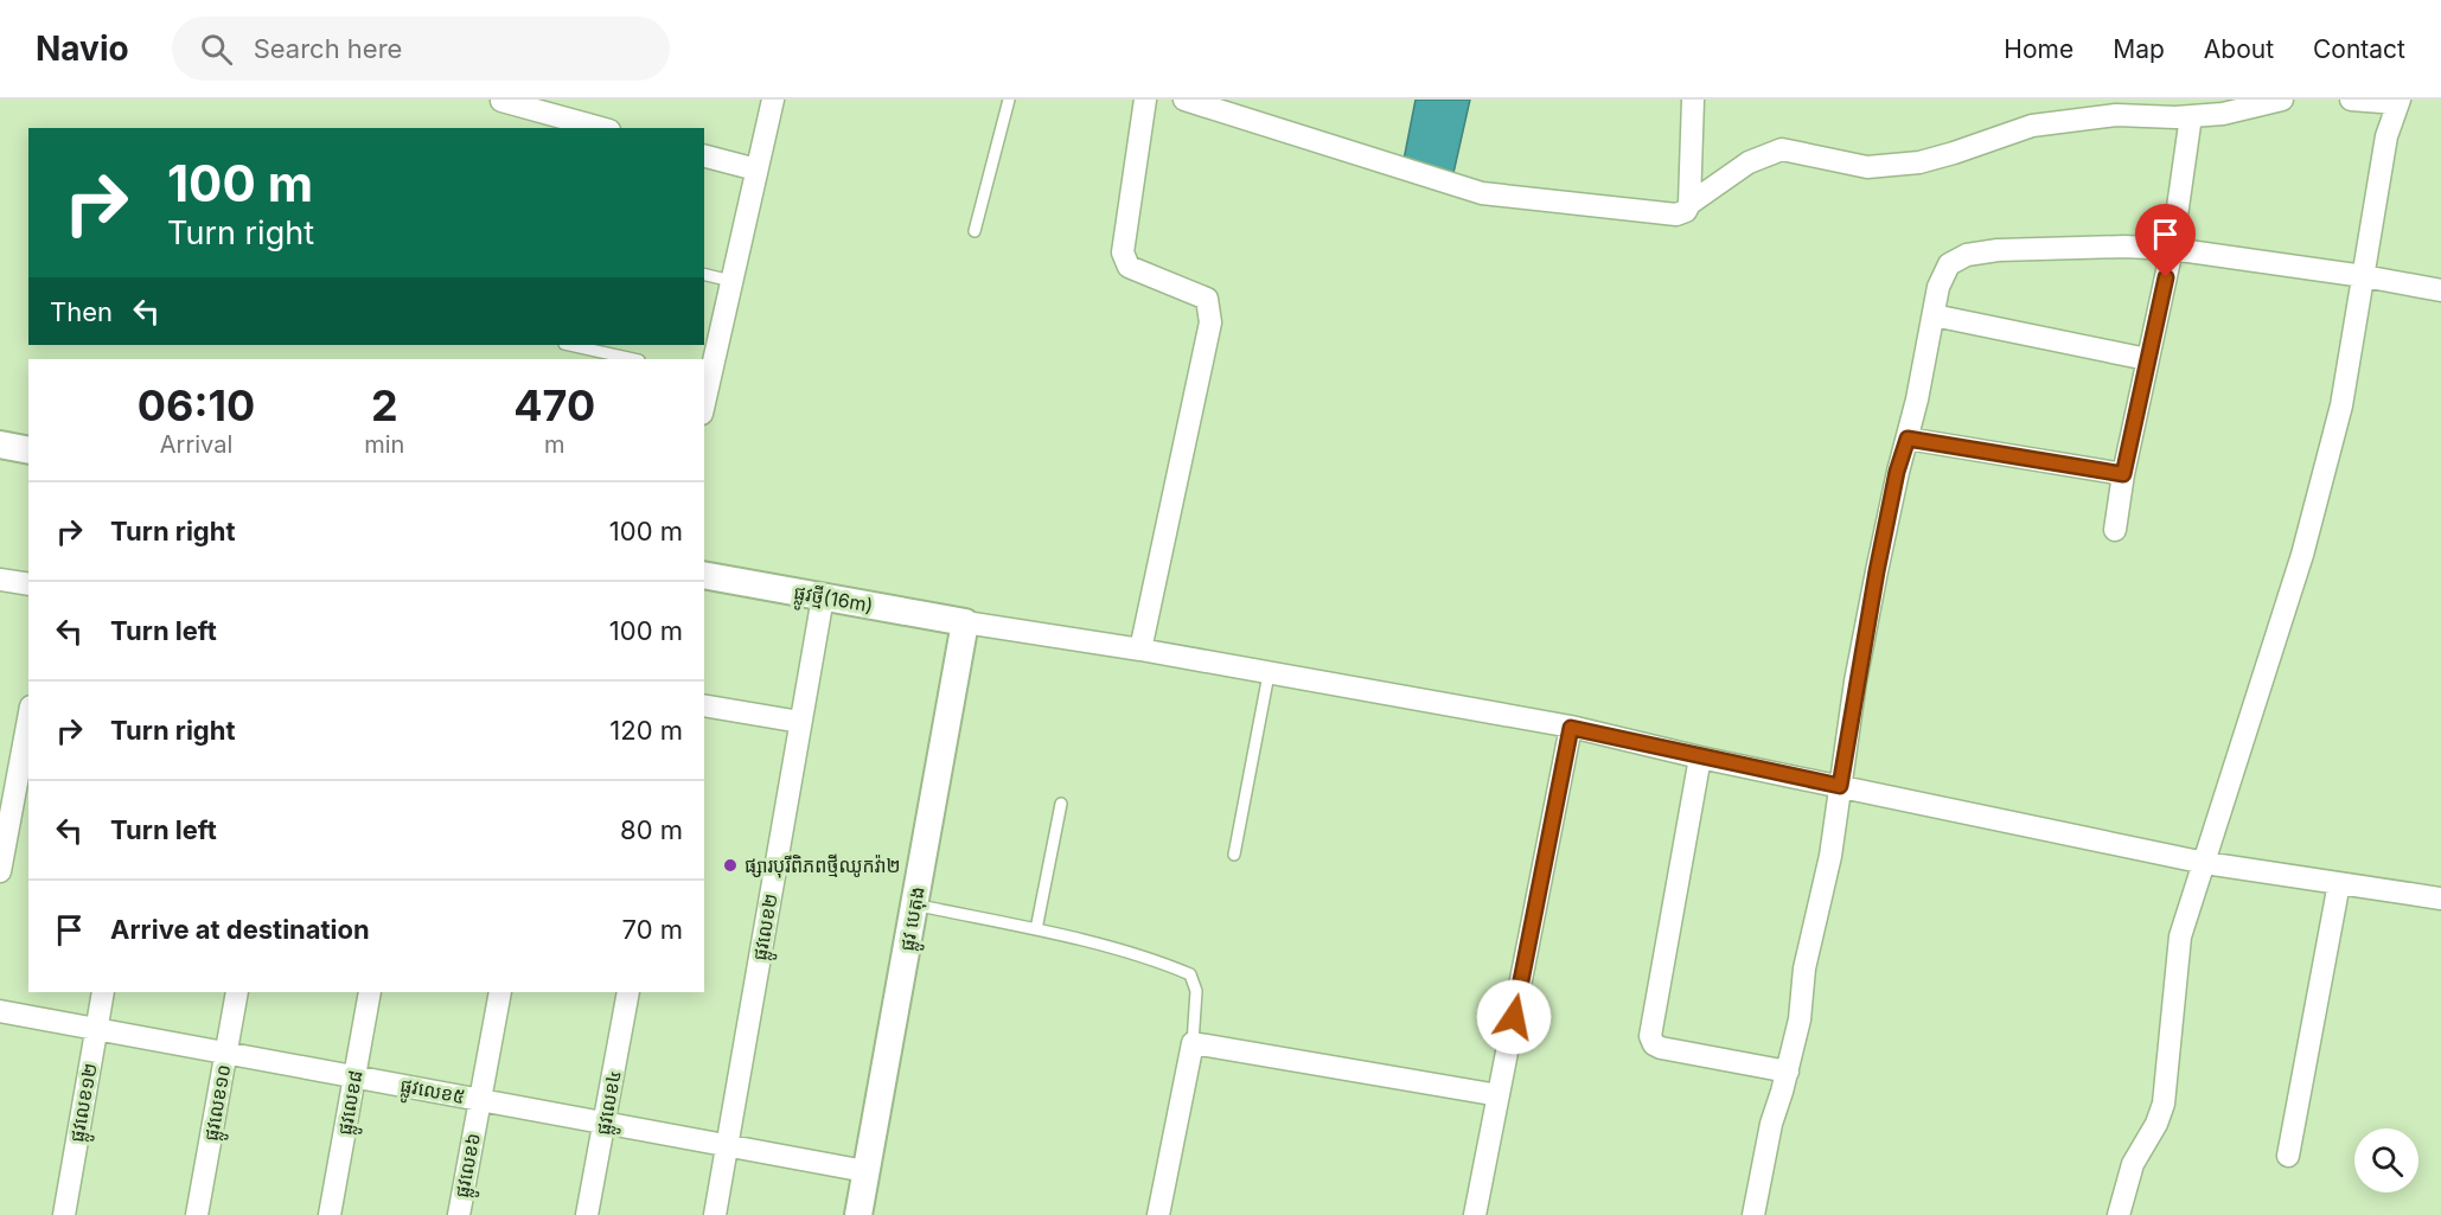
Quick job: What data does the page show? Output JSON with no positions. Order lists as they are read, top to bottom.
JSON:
{
  "streets": {
    "street": [
      "ផ្លូវថ្មី(16m)",
      "ផ្លូវ បេតុង",
      "ផ្លូវលេខ២",
      "ផ្លូវលេខ៥",
      "ផ្លូវលេខ១២",
      "ផ្លូវលេខ១០",
      "ផ្លូវលេខ៨",
      "ផ្លូវលេខ៤",
      "ផ្លូវលេខ៦"
    ]
  },
  "crossings": [
    ["ផ្លូវថ្មី(16m)", "ផ្លូវ បេតុង"],
    ["ផ្លូវថ្មី(16m)", "ផ្លូវលេខ២"],
    ["ផ្លូវ បេតុង", "ផ្លូវលេខ៥"],
    ["ផ្លូវលេខ២", "ផ្លូវលេខ៥"],
    ["ផ្លូវលេខ៥", "ផ្លូវលេខ១២"],
    ["ផ្លូវលេខ៥", "ផ្លូវលេខ១០"],
    ["ផ្លូវលេខ៥", "ផ្លូវលេខ៨"],
    ["ផ្លូវលេខ៥", "ផ្លូវលេខ៤"],
    ["ផ្លូវលេខ៥", "ផ្លូវលេខ៦"]
  ],
  "places": ["ផ្សារបុរីពិភពថ្មីឈូកវ៉ា២"],
  "page": {
    "header": "Navio",
    "search": "Search here",
    "nav": [
      "Home",
      "Map",
      "About",
      "Contact"
    ],
    "turn": ["100 m", "Turn right"],
    "then": "Then",
    "eta": [
      "06:10",
      "Arrival",
      "2",
      "min",
      "470",
      "m"
    ],
    "list": [
      {
        "name": "Turn right",
        "value": "100 m"
      },
      {
        "name": "Turn left",
        "value": "100 m"
      },
      {
        "name": "Turn right",
        "value": "120 m"
      },
      {
        "name": "Turn left",
        "value": "80 m"
      },
      {
        "name": "Arrive at destination",
        "value": "70 m"
      }
    ]
  }
}
